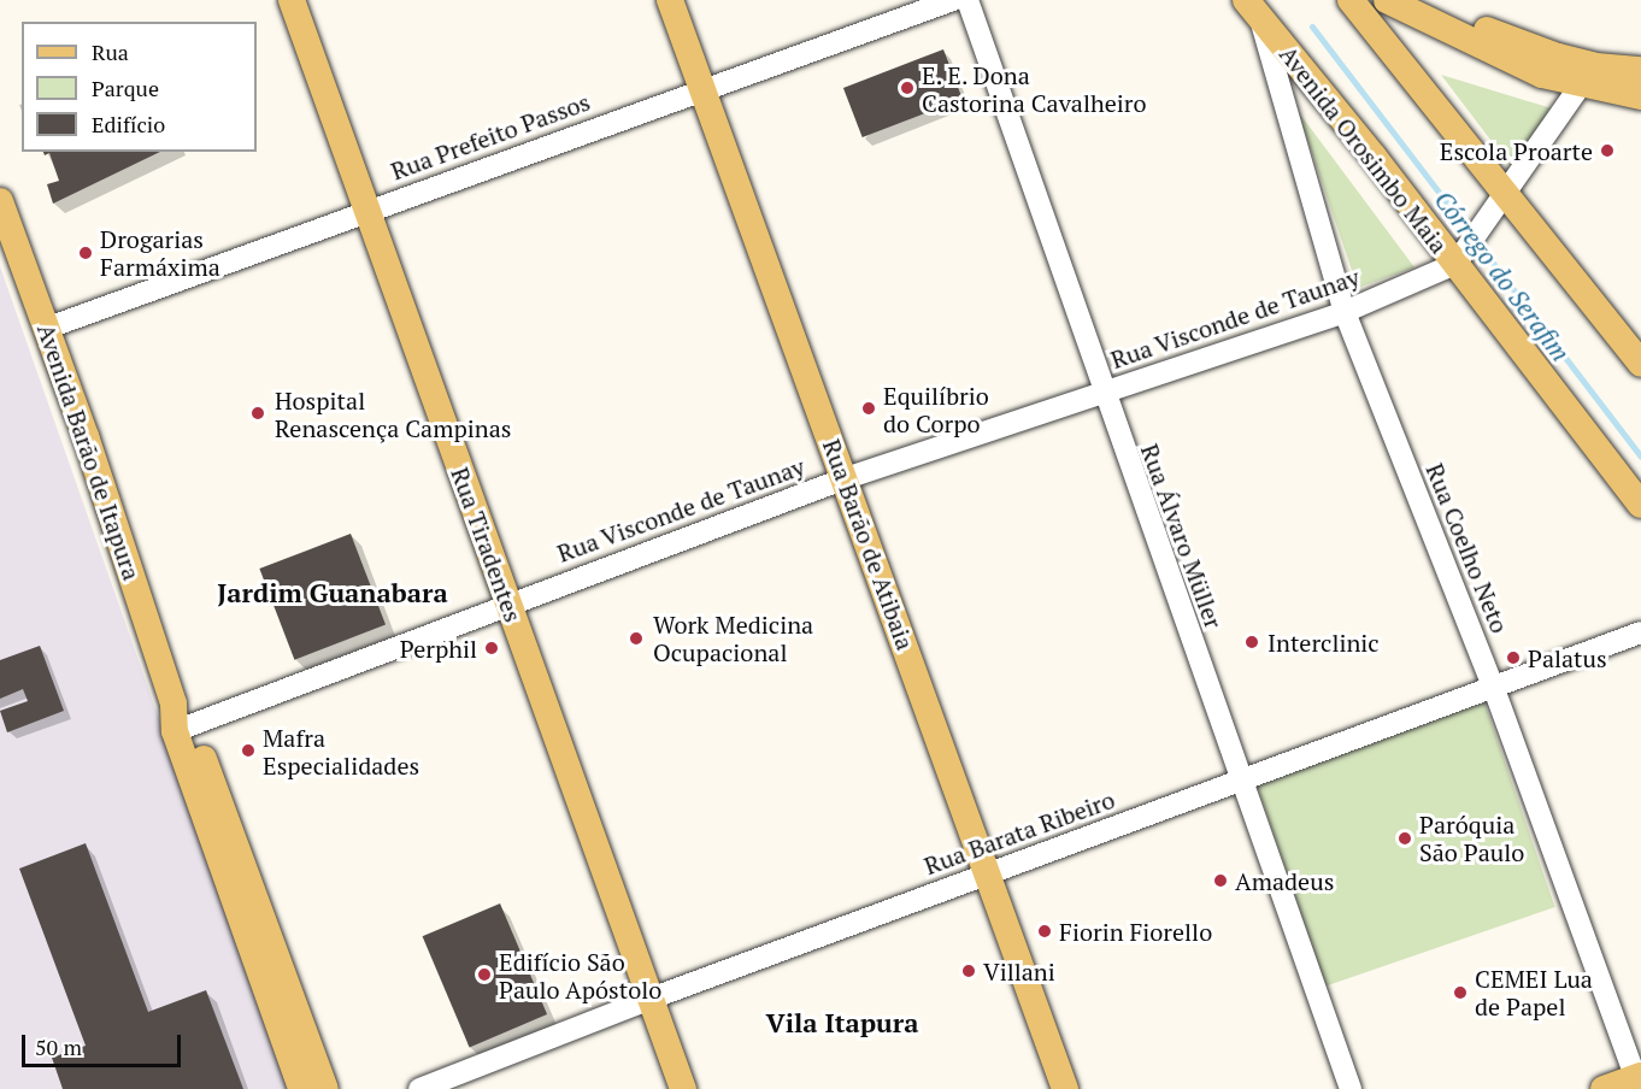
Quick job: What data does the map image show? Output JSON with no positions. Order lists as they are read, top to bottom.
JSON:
{
  "streets": {
    "main road": [
      "Avenida Orosimbo Maia",
      "Avenida Barão de Itapura",
      "Rua Tiradentes",
      "Rua Barão de Atibaia"
    ],
    "street": [
      "Rua Prefeito Passos",
      "Rua Visconde de Taunay",
      "Rua Álvaro Müller",
      "Rua Coelho Neto",
      "Rua Barata Ribeiro"
    ]
  },
  "crossings": [
    ["Rua Prefeito Passos", "Avenida Barão de Itapura"],
    ["Rua Prefeito Passos", "Rua Tiradentes"],
    ["Rua Prefeito Passos", "Rua Barão de Atibaia"],
    ["Avenida Orosimbo Maia", "Rua Visconde de Taunay"],
    ["Avenida Orosimbo Maia", "Rua Coelho Neto"],
    ["Rua Visconde de Taunay", "Avenida Barão de Itapura"],
    ["Rua Visconde de Taunay", "Rua Álvaro Müller"],
    ["Rua Visconde de Taunay", "Rua Tiradentes"],
    ["Rua Visconde de Taunay", "Rua Barão de Atibaia"],
    ["Rua Visconde de Taunay", "Rua Coelho Neto"],
    ["Rua Álvaro Müller", "Rua Barata Ribeiro"],
    ["Rua Tiradentes", "Rua Barata Ribeiro"],
    ["Rua Barão de Atibaia", "Rua Barata Ribeiro"],
    ["Rua Coelho Neto", "Rua Barata Ribeiro"]
  ],
  "districts": ["Jardim Guanabara", "Vila Itapura"],
  "water": ["Córrego do Serafim"],
  "places": [
    "E. E. Dona Castorina Cavalheiro",
    "Escola Proarte",
    "Drogarias Farmáxima",
    "Equilíbrio do Corpo",
    "Hospital Renascença Campinas",
    "Work Medicina Ocupacional",
    "Interclinic",
    "Perphil",
    "Palatus",
    "Mafra Especialidades",
    "Paróquia São Paulo",
    "Amadeus",
    "Fiorin Fiorello",
    "Villani",
    "Edifício São Paulo Apóstolo",
    "CEMEI Lua de Papel"
  ],
  "legend": ["Rua", "Parque", "Edifício"],
  "scale_bar": "50 m"
}
